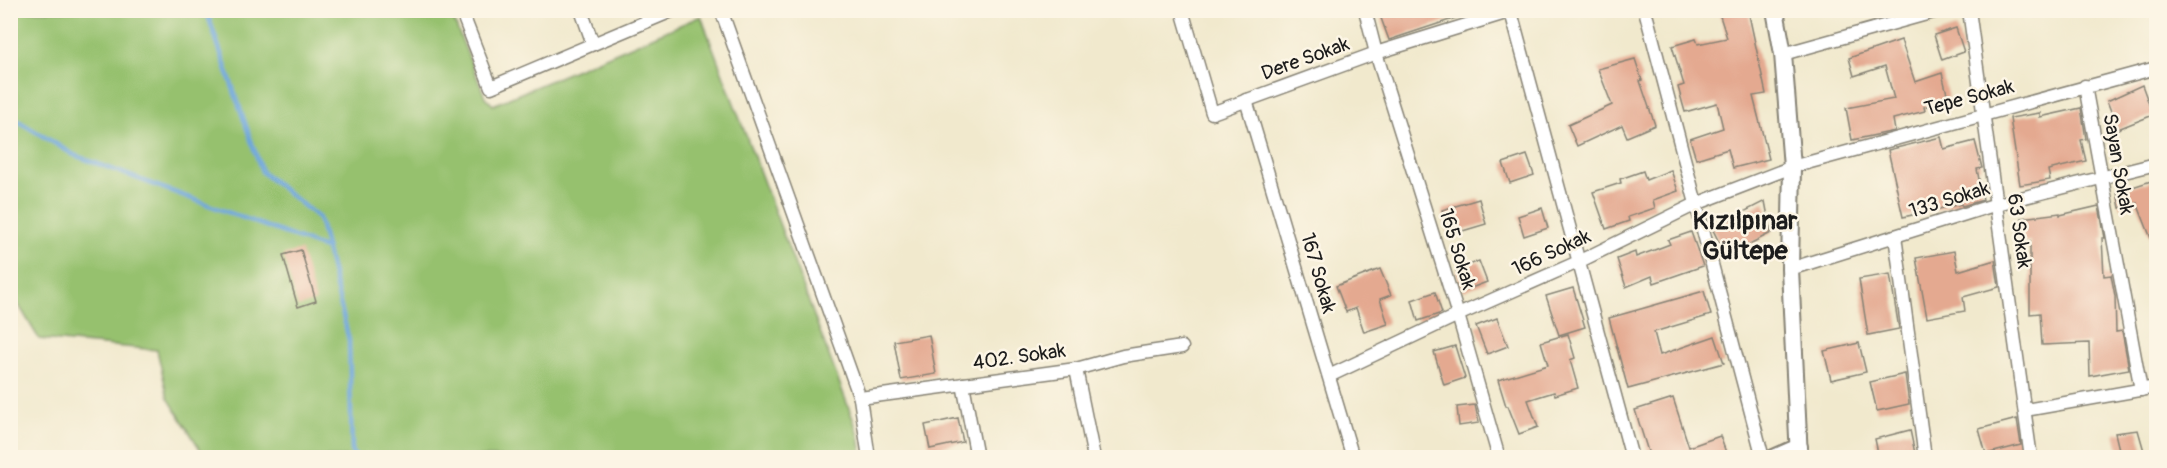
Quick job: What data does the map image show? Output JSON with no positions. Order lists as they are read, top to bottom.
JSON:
{
  "streets": {
    "street": [
      "Dere Sokak",
      "Tepe Sokak",
      "Sayan Sokak",
      "133 Sokak",
      "63 Sokak",
      "165 Sokak",
      "166 Sokak",
      "167 Sokak",
      "402. Sokak"
    ]
  },
  "crossings": [
    ["Dere Sokak", "165 Sokak"],
    ["Dere Sokak", "167 Sokak"],
    ["Tepe Sokak", "Sayan Sokak"],
    ["Tepe Sokak", "63 Sokak"],
    ["Tepe Sokak", "166 Sokak"],
    ["Sayan Sokak", "133 Sokak"],
    ["133 Sokak", "63 Sokak"],
    ["165 Sokak", "166 Sokak"],
    ["166 Sokak", "167 Sokak"]
  ],
  "districts": ["Kızılpınar Gültepe"]
}
